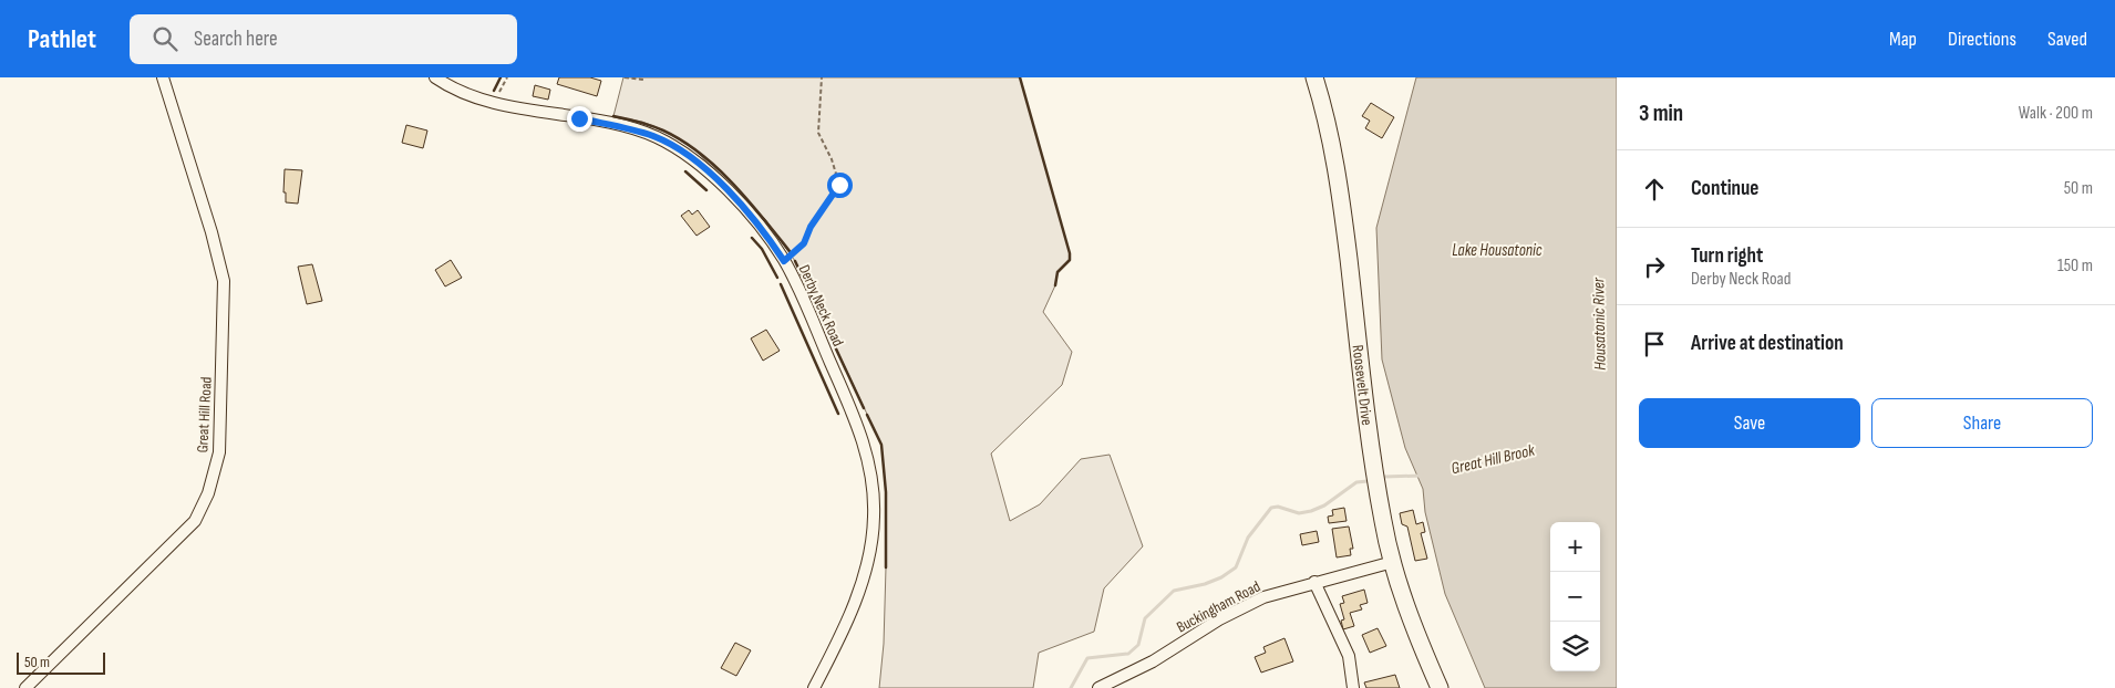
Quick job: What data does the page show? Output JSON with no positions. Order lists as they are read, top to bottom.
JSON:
{
  "streets": {
    "main road": ["Roosevelt Drive"],
    "street": ["Derby Neck Road", "Great Hill Road", "Buckingham Road"]
  },
  "crossings": [
    ["Roosevelt Drive", "Buckingham Road"]
  ],
  "water": ["Lake Housatonic", "Housatonic River", "Great Hill Brook"],
  "scale_bar": "50 m",
  "page": {
    "header": "Pathlet",
    "search": "Search here",
    "nav": ["Map", "Directions", "Saved"],
    "heading": ["3 min", "Walk · 200 m"],
    "list": [
      ["Continue", "50 m"],
      ["Turn right", "Derby Neck Road", "150 m"],
      "Arrive at destination"
    ],
    "buttons": ["Save", "Share"],
    "map_buttons": ["+", "−"],
    "scale": "50 m"
  }
}
